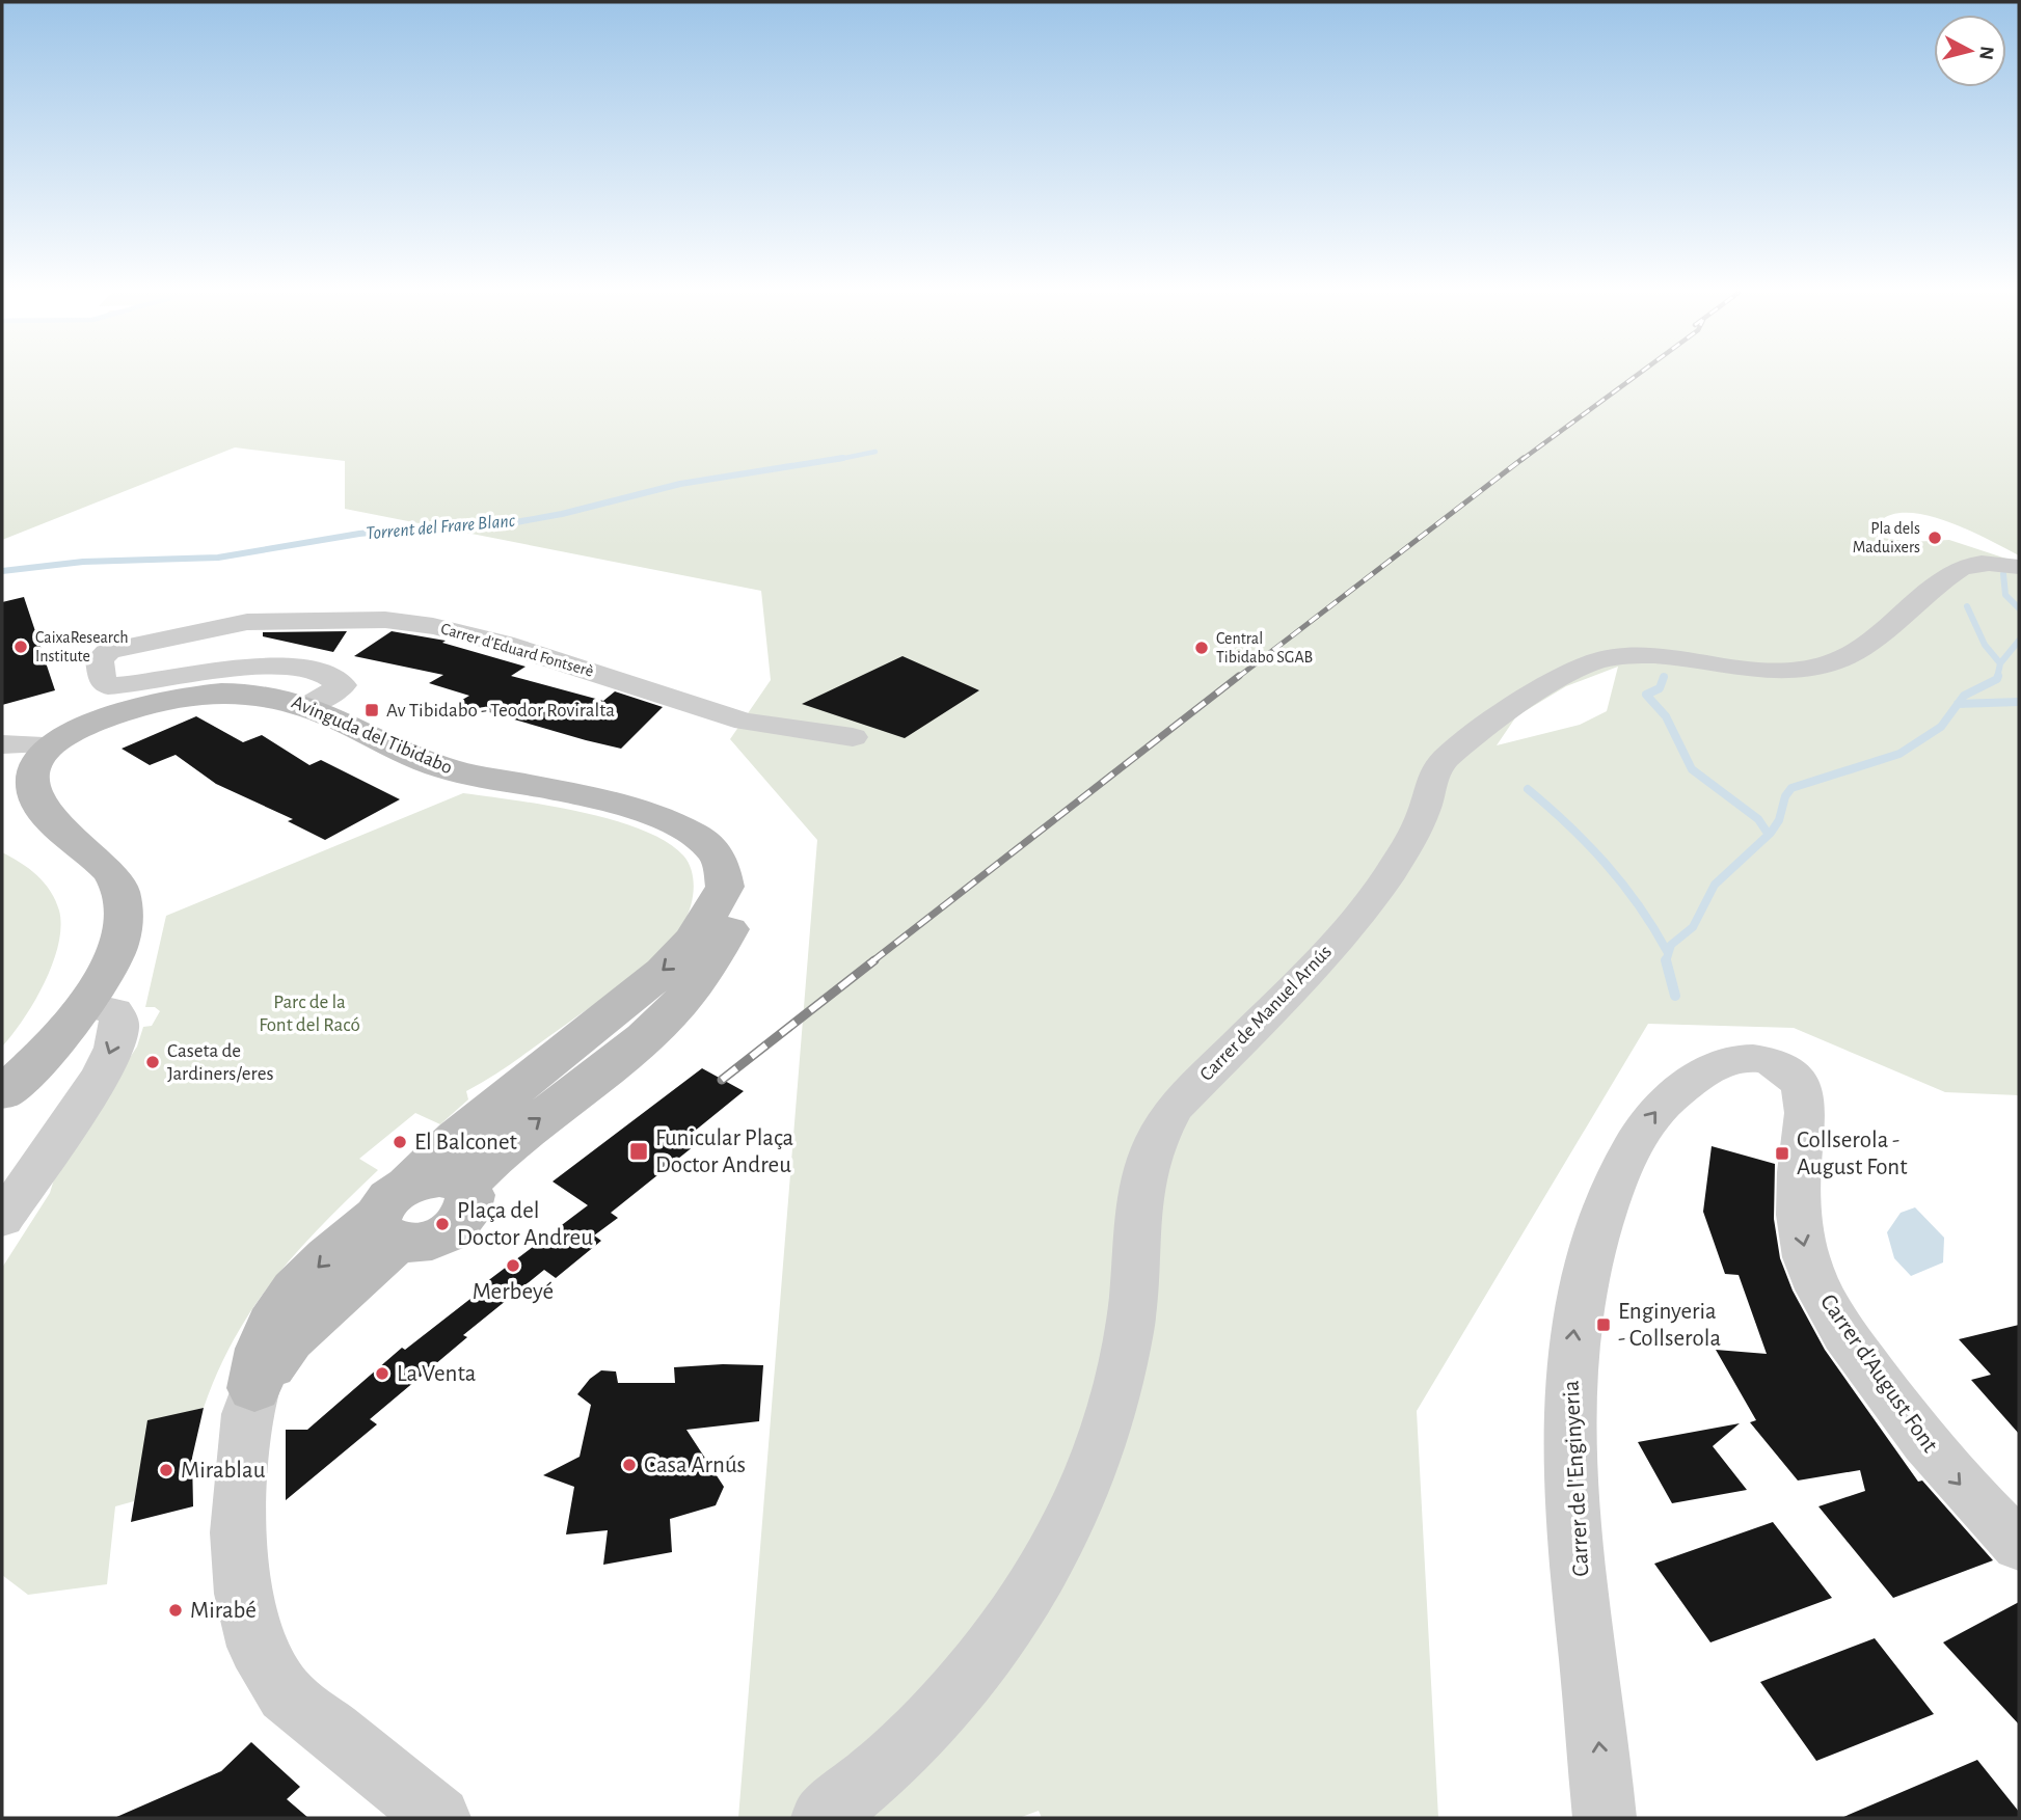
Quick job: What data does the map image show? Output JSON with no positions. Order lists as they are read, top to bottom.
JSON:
{
  "streets": {
    "street": [
      "Carrer d'Eduard Fontserè",
      "Avinguda del Tibidabo",
      "Carrer de Manuel Arnús",
      "Carrer d'August Font",
      "Carrer de l'Enginyeria"
    ]
  },
  "crossings": [
    ["Carrer d'Eduard Fontserè", "Avinguda del Tibidabo"],
    ["Carrer d'August Font", "Carrer de l'Enginyeria"]
  ],
  "one_way": ["Carrer d'August Font", "Carrer de l'Enginyeria"],
  "water": ["Torrent del Frare Blanc"],
  "parks": ["Parc de la Font del Racó"],
  "places": {
    "other": [
      "Pla dels Maduixers",
      "CaixaResearch Institute",
      "Central Tibidabo SGAB",
      "Caseta de Jardiners/eres",
      "El Balconet",
      "Plaça del Doctor Andreu",
      "Merbeyé",
      "La Venta",
      "Casa Arnús",
      "Mirablau",
      "Mirabé"
    ],
    "transit": [
      "Av Tibidabo - Teodor Roviralta",
      "Funicular Plaça Doctor Andreu",
      "Collserola - August Font",
      "Enginyeria - Collserola"
    ]
  },
  "north": "right"
}
